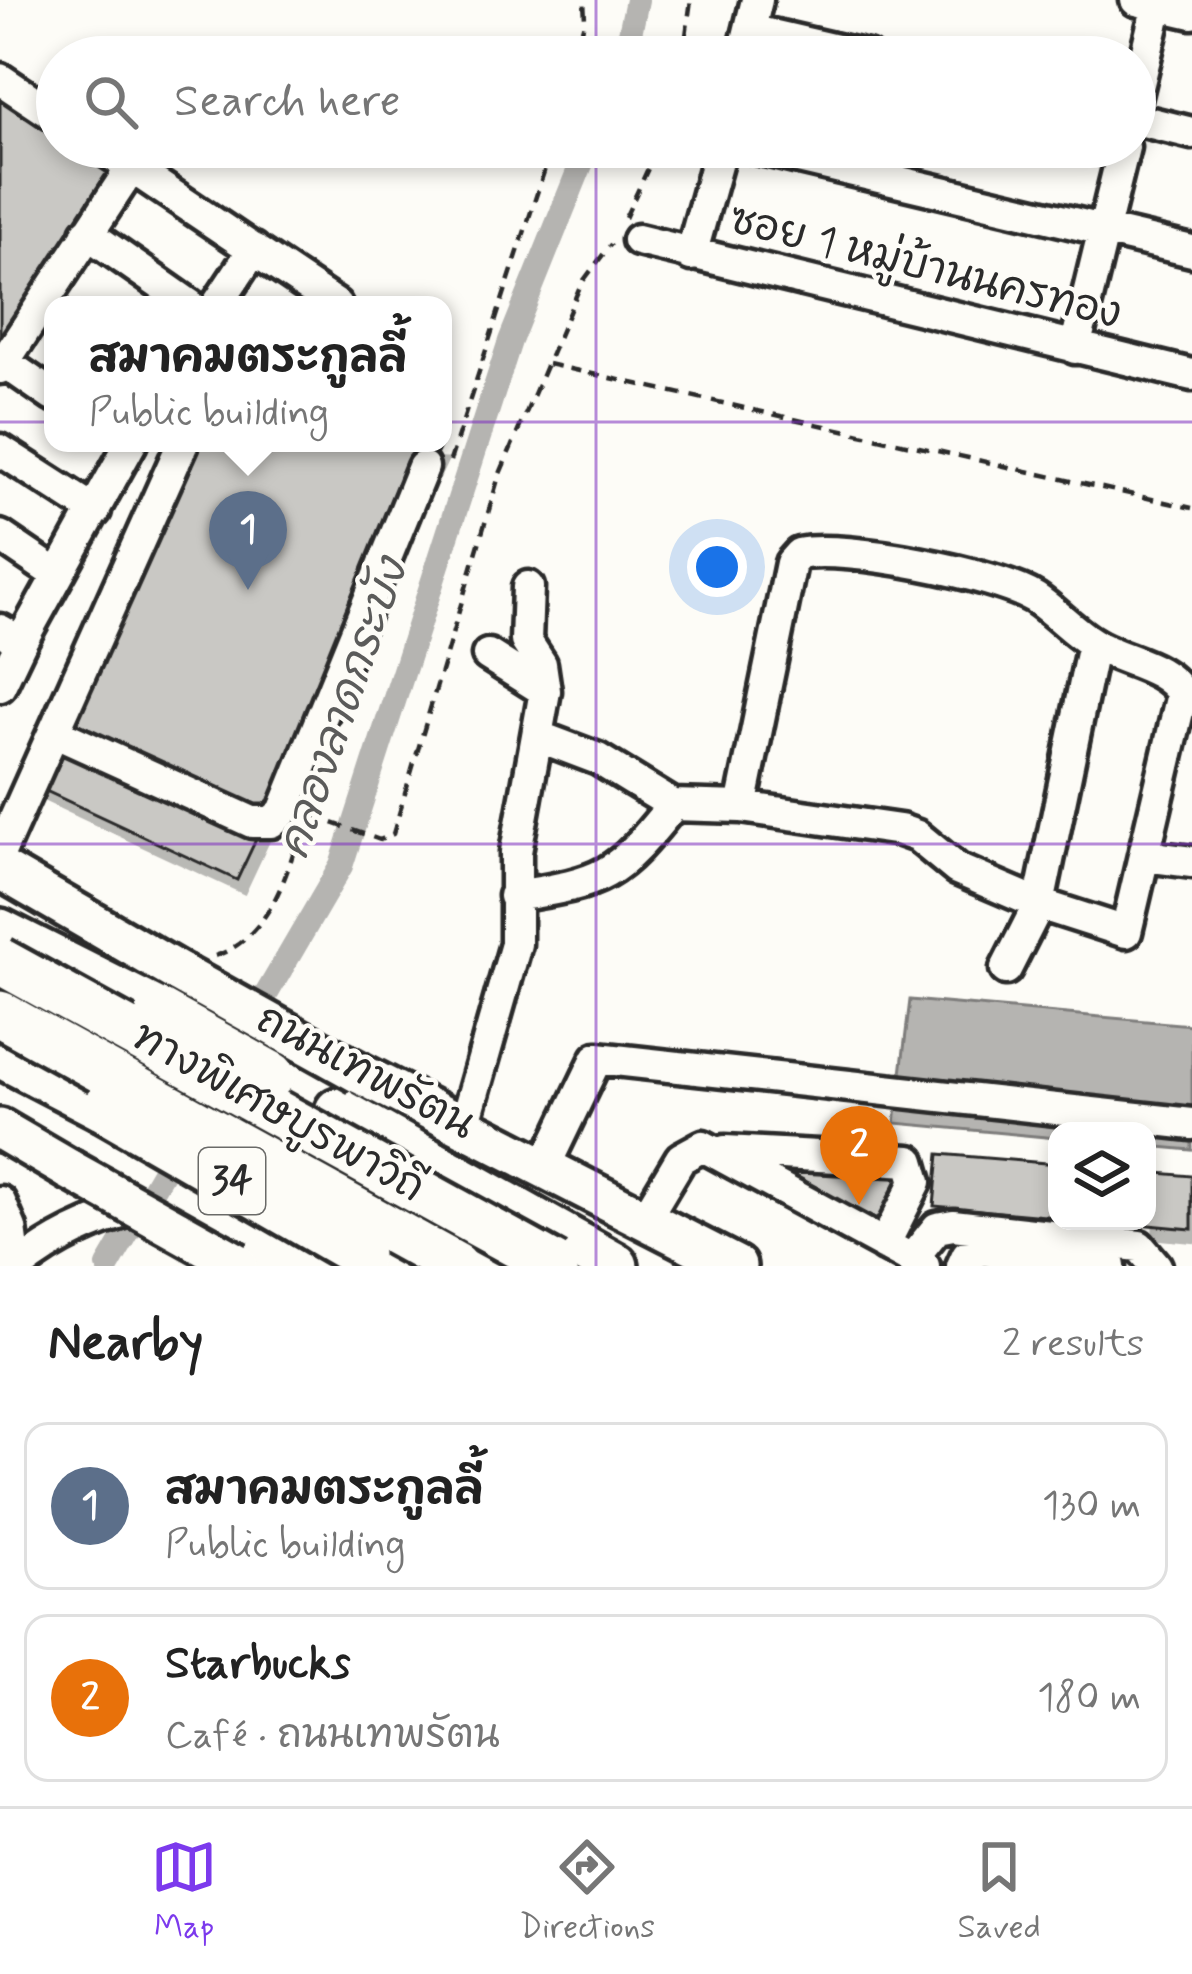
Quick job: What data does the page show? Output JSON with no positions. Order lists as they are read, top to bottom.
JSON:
{
  "streets": {
    "highway": ["ถนนเทพรัตน", "ทางพิเศษบูรพาวิถี", "34"],
    "street": ["ซอย 1 หมู่บ้านนครทอง"]
  },
  "water": ["คลองลาดกระบัง"],
  "page": {
    "search": "Search here",
    "popup": ["สมาคมตระกูลลี้", "Public building"],
    "pins": ["1", "2"],
    "heading": ["Nearby", "2 results"],
    "list": [
      {
        "mark": "1",
        "name": "สมาคมตระกูลลี้",
        "note": "Public building",
        "value": "130 m"
      },
      {
        "mark": "2",
        "name": "Starbucks",
        "note": "Café · ถนนเทพรัตน",
        "value": "180 m"
      }
    ],
    "nav": ["Map", "Directions", "Saved"]
  }
}
